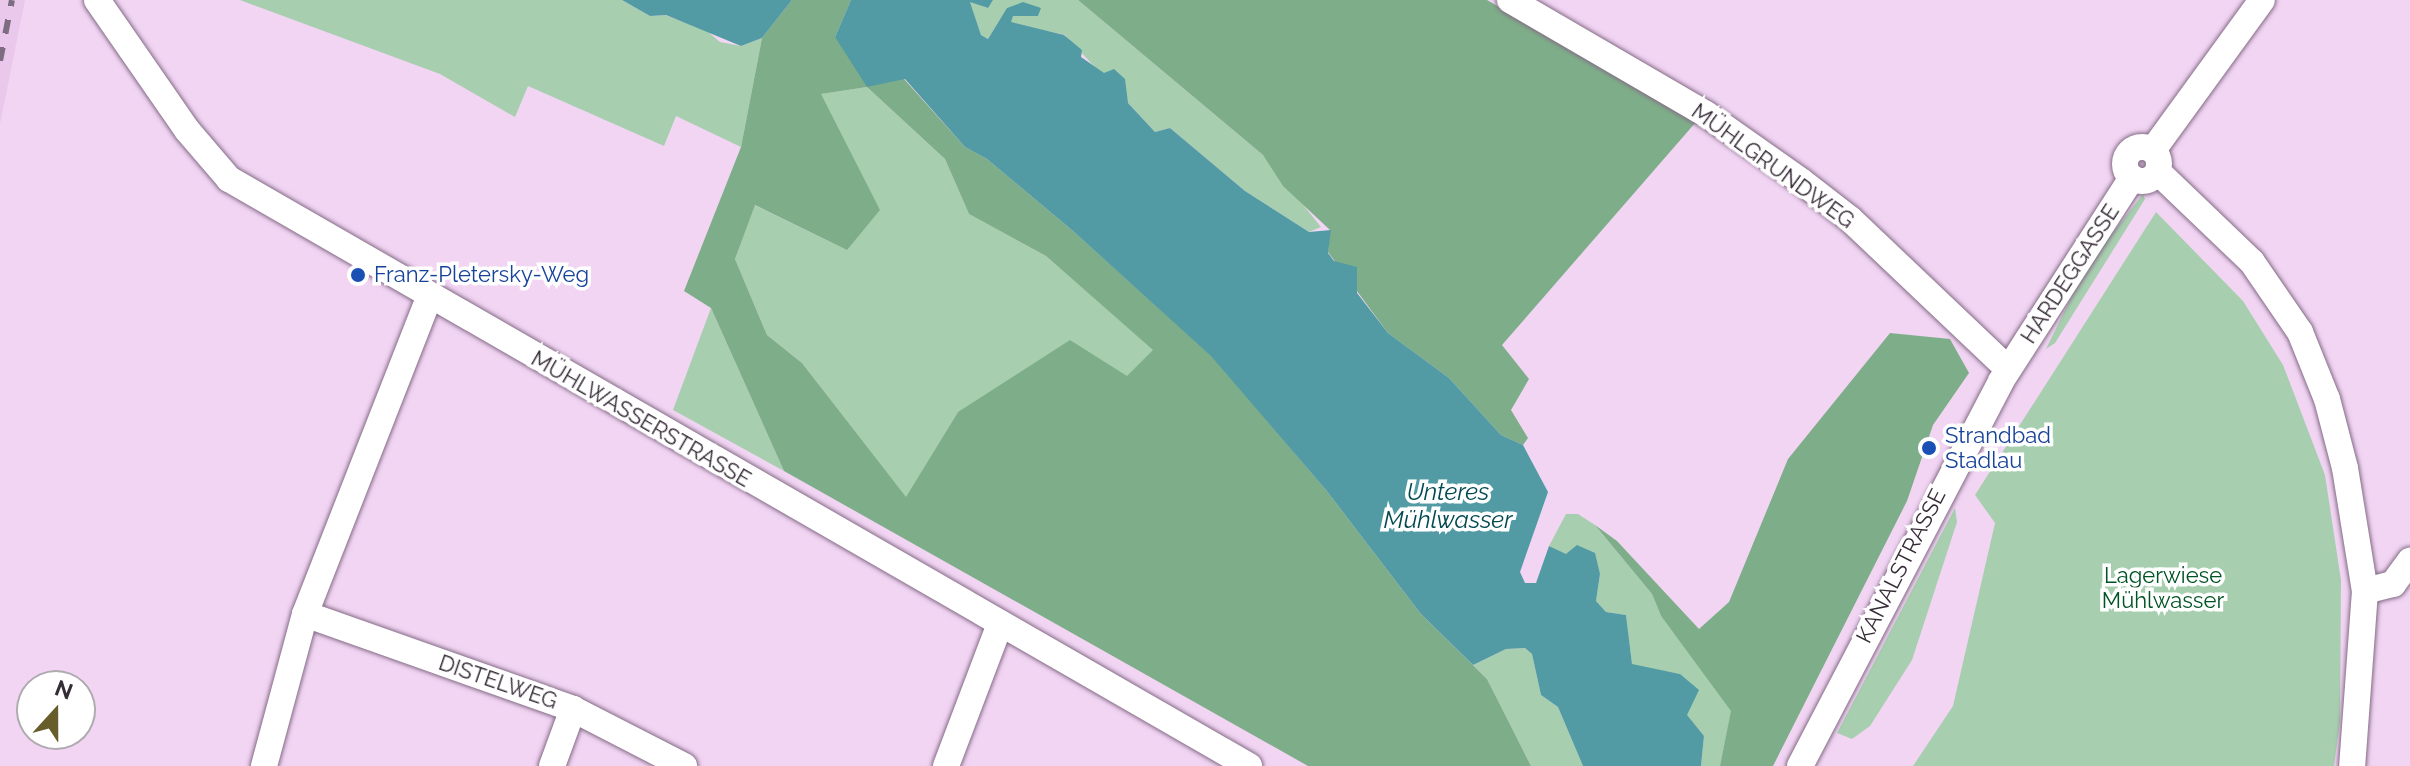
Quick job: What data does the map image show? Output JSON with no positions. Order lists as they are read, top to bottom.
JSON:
{
  "streets": {
    "street": [
      "MÜHLGRUNDWEG",
      "HARDEGGASSE",
      "MÜHLWASSERSTRASSE",
      "KANALSTRASSE",
      "DISTELWEG"
    ]
  },
  "crossings": [
    ["MÜHLGRUNDWEG", "HARDEGGASSE"],
    ["MÜHLGRUNDWEG", "KANALSTRASSE"],
    ["HARDEGGASSE", "KANALSTRASSE"]
  ],
  "water": ["Unteres Mühlwasser"],
  "parks": ["Lagerwiese Mühlwasser"],
  "places": ["Franz-Pletersky-Weg", "Strandbad Stadlau"],
  "north": "top"
}
